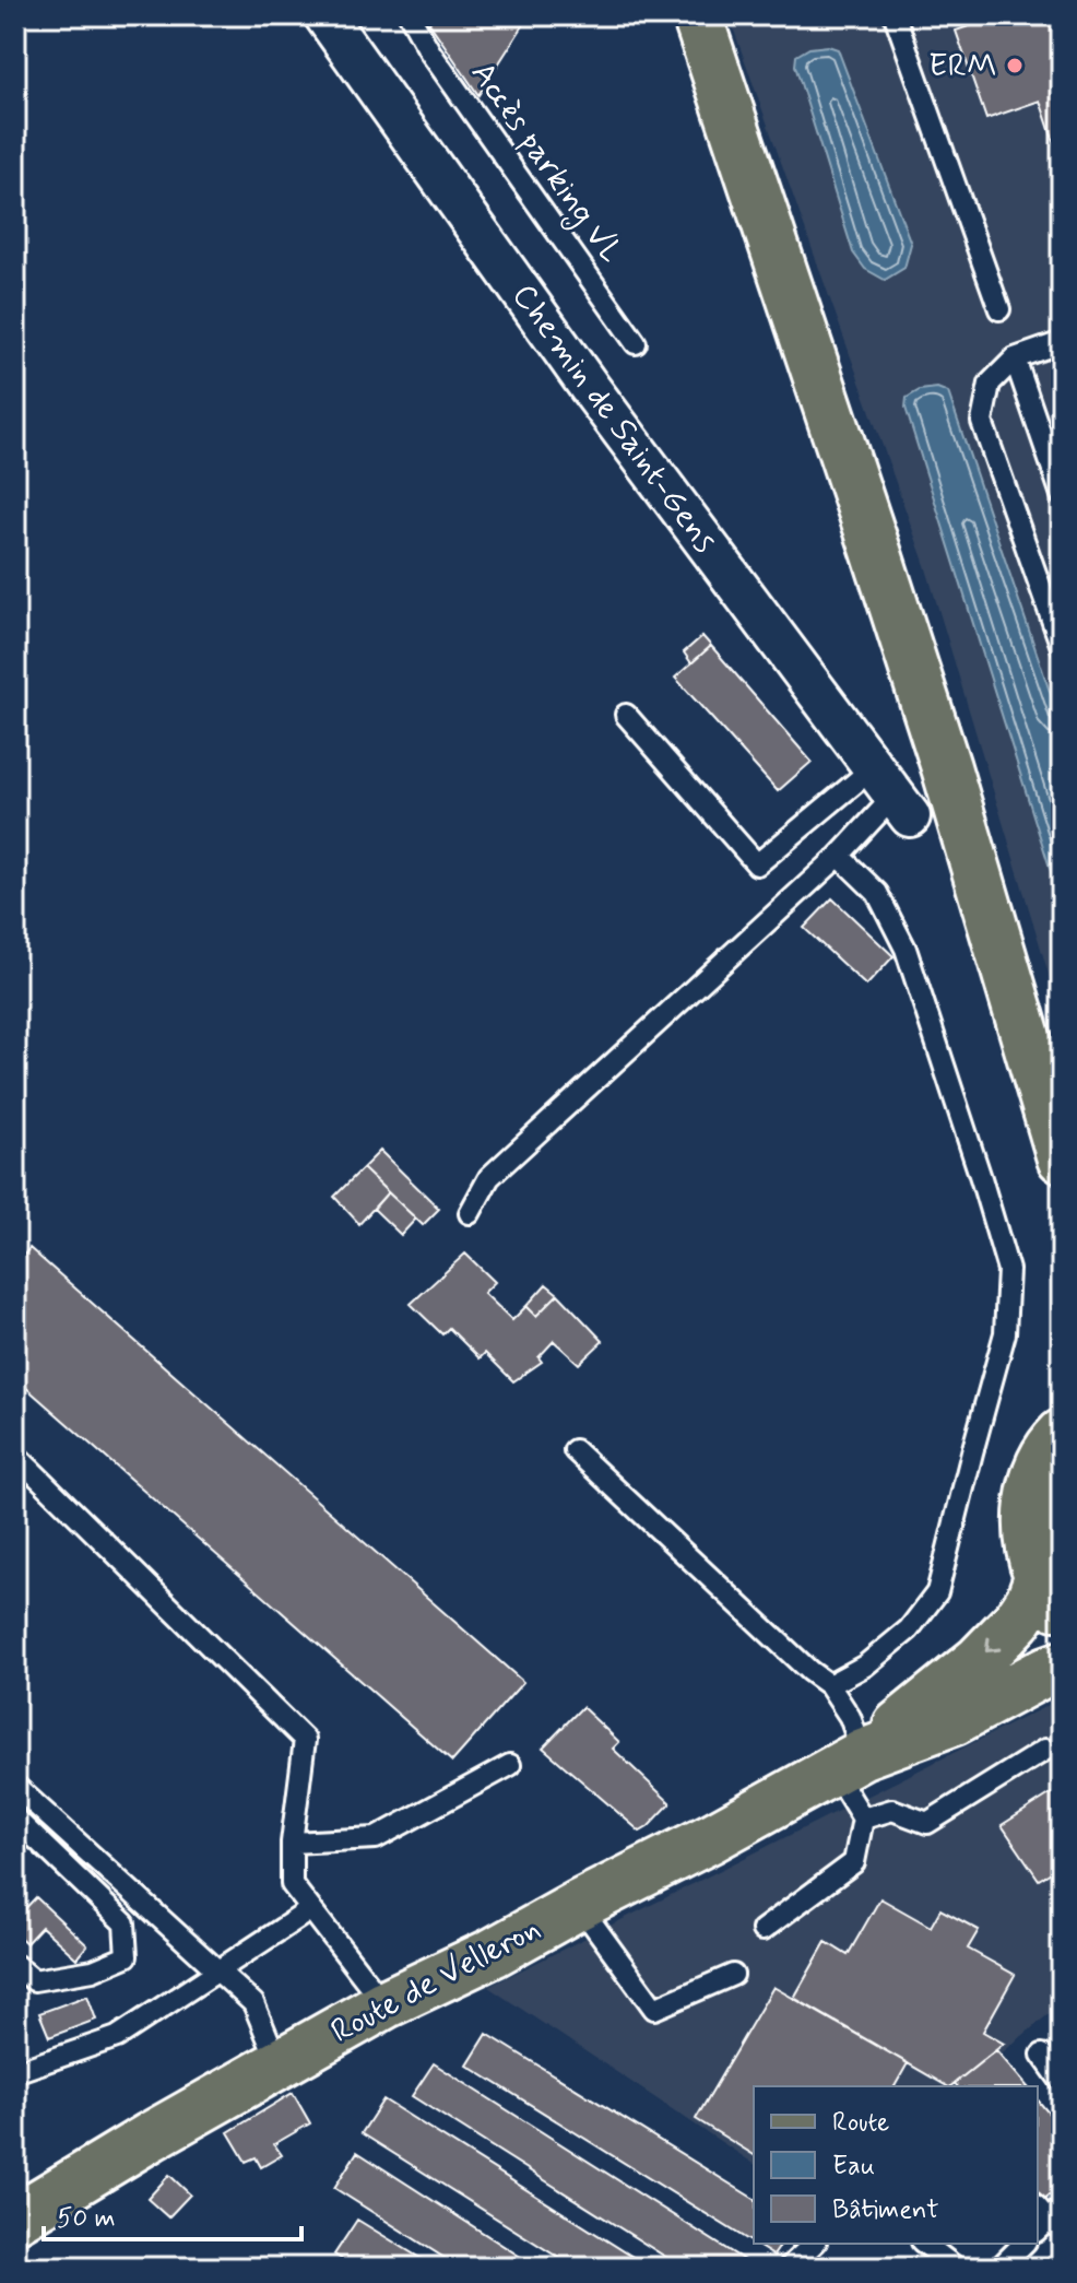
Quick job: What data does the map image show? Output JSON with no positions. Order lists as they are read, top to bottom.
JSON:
{
  "streets": {
    "main road": ["Route de Velleron"],
    "street": ["Chemin de Saint-Gens"],
    "lane": ["Accès parking VL"]
  },
  "places": ["ERM"],
  "legend": ["Route", "Eau", "Bâtiment"],
  "scale_bar": "50 m"
}
